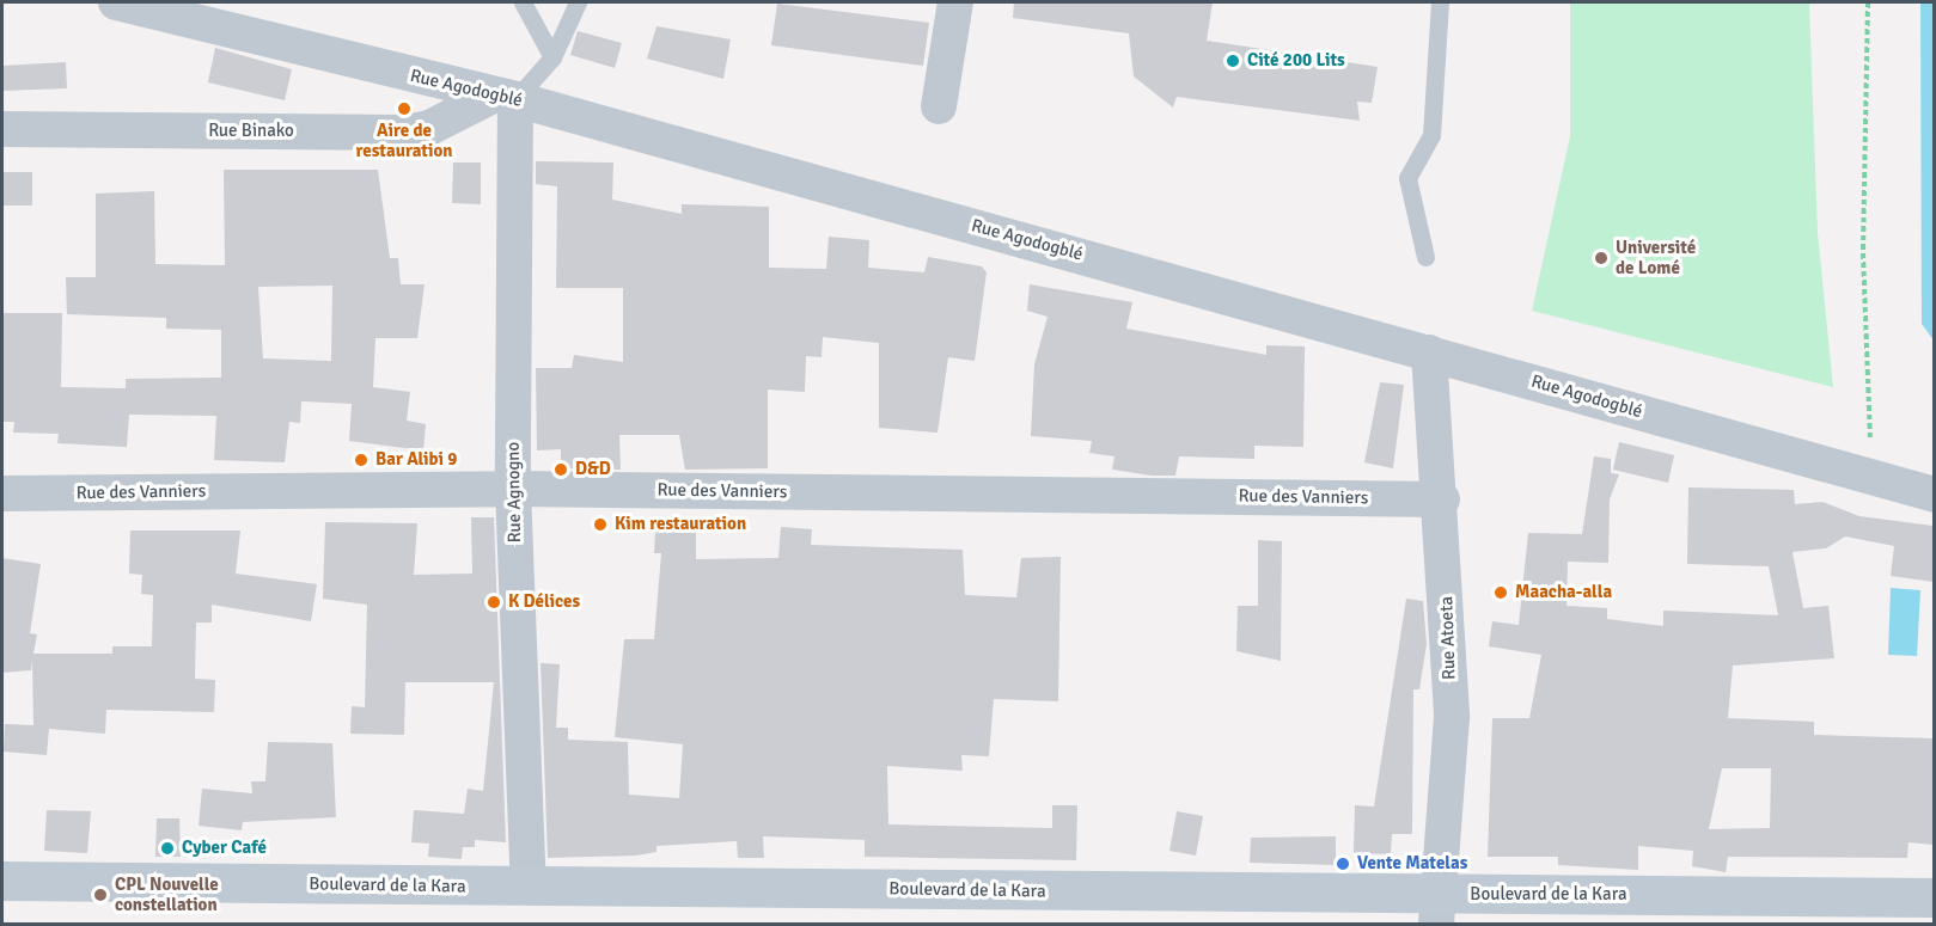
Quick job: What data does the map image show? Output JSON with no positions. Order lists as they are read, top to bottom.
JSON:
{
  "streets": {
    "main road": ["Boulevard de la Kara"],
    "street": [
      "Rue Agodogblé",
      "Rue Binako",
      "Rue des Vanniers",
      "Rue Agnogno",
      "Rue Atoeta"
    ]
  },
  "crossings": [
    ["Rue Agodogblé", "Rue Binako"],
    ["Rue Agodogblé", "Rue Agnogno"],
    ["Rue Agodogblé", "Rue Atoeta"],
    ["Rue Binako", "Rue Agnogno"],
    ["Rue des Vanniers", "Rue Agnogno"],
    ["Rue des Vanniers", "Rue Atoeta"],
    ["Rue Agnogno", "Boulevard de la Kara"],
    ["Rue Atoeta", "Boulevard de la Kara"]
  ],
  "places": [
    "Cité 200 Lits",
    "Aire de restauration",
    "Université de Lomé",
    "Bar Alibi 9",
    "D&D",
    "Kim restauration",
    "Maacha-alla",
    "K Délices",
    "Cyber Café",
    "Vente Matelas",
    "CPL Nouvelle constellation"
  ]
}
